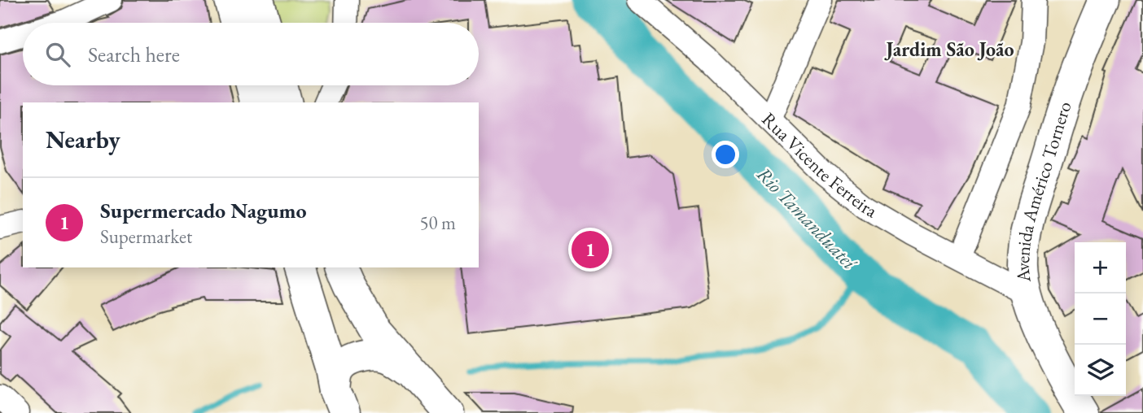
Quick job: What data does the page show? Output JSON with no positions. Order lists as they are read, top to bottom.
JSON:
{
  "streets": {
    "main road": ["Avenida Américo Tornero"],
    "street": ["Rua Vicente Ferreira"]
  },
  "crossings": [
    ["Rua Vicente Ferreira", "Avenida Américo Tornero"]
  ],
  "districts": ["Jardim São João"],
  "water": ["Rio Tamanduateí"],
  "page": {
    "search": "Search here",
    "heading": "Nearby",
    "list": [
      {
        "mark": "1",
        "name": "Supermercado Nagumo",
        "note": "Supermarket",
        "value": "50 m"
      }
    ],
    "pins": "1",
    "map_buttons": ["+", "−"]
  }
}
